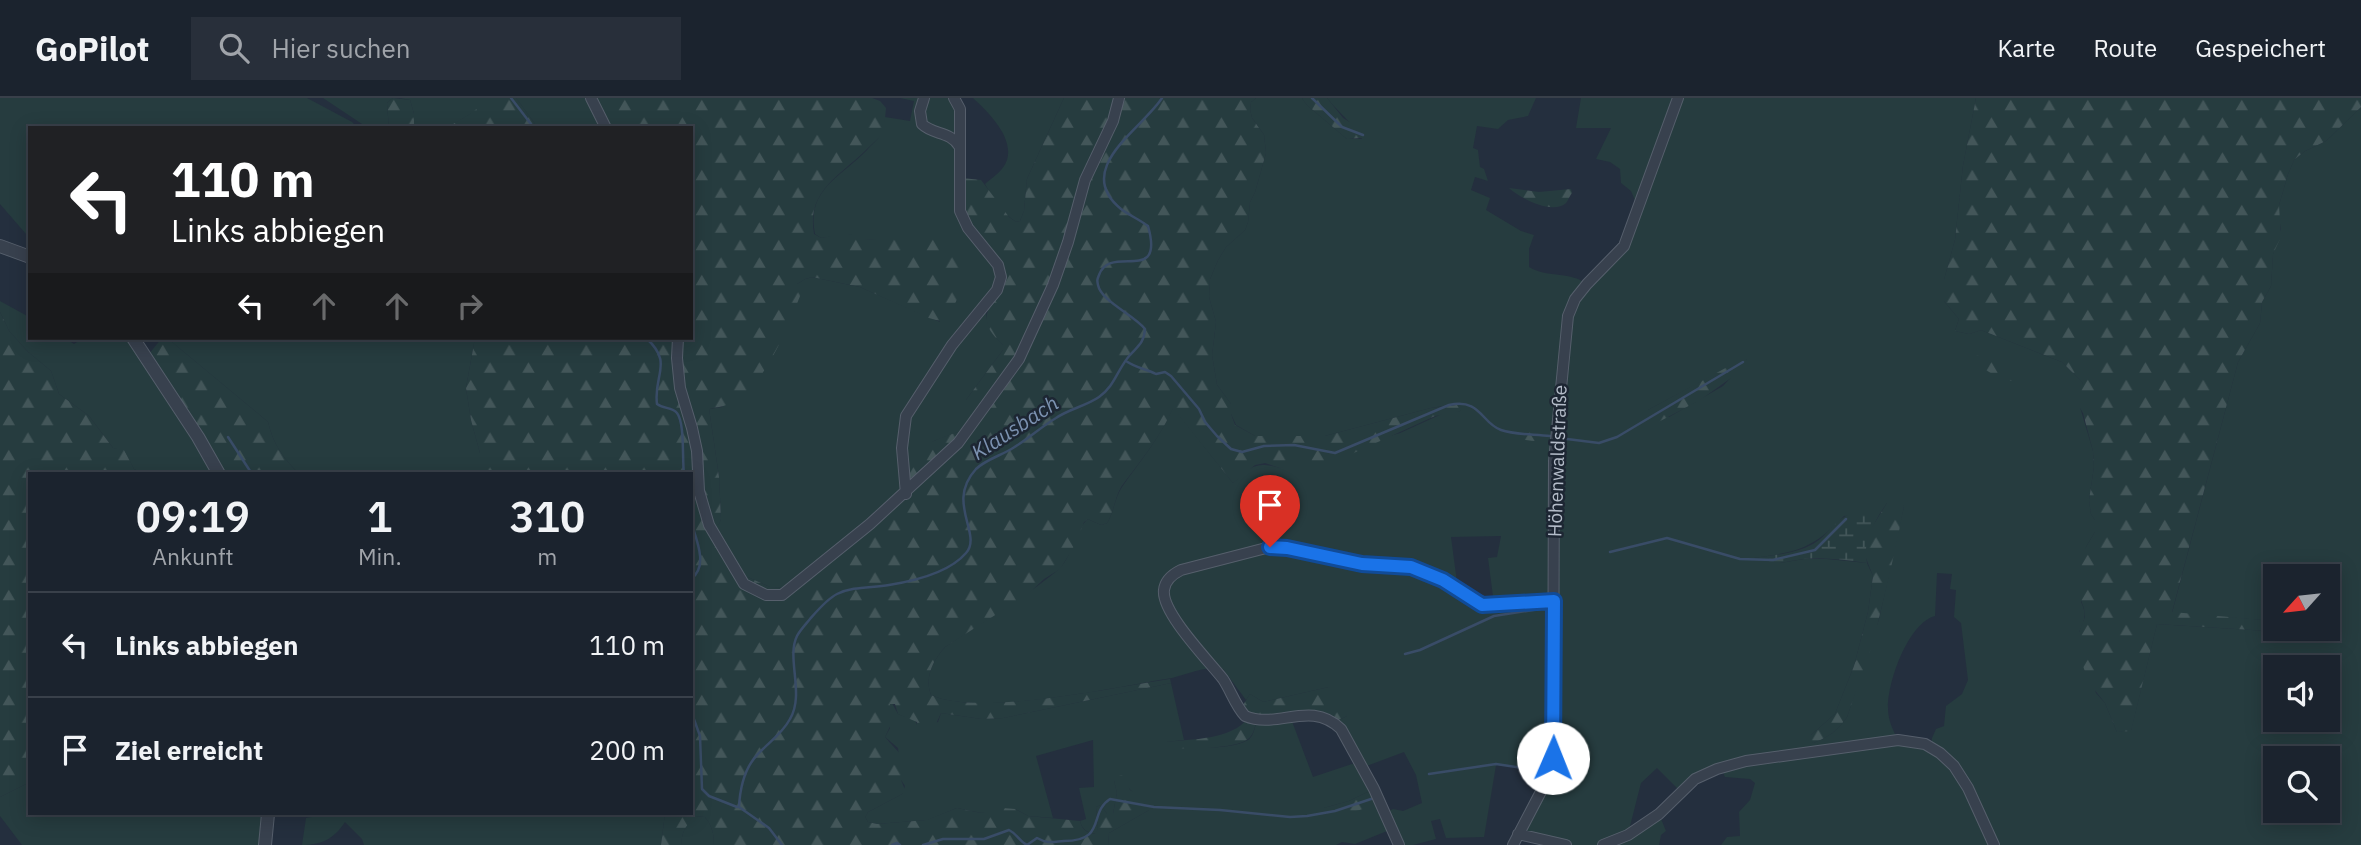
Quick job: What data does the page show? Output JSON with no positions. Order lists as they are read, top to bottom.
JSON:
{
  "streets": {
    "street": ["Höhenwaldstraße"]
  },
  "water": ["Klausbach"],
  "north": "bottom left",
  "page": {
    "header": "GoPilot",
    "search": "Hier suchen",
    "nav": ["Karte", "Route", "Gespeichert"],
    "turn": ["110 m", "Links abbiegen"],
    "eta": [
      "09:19",
      "Ankunft",
      "1",
      "Min.",
      "310",
      "m"
    ],
    "list": [
      {
        "name": "Links abbiegen",
        "value": "110 m"
      },
      {
        "name": "Ziel erreicht",
        "value": "200 m"
      }
    ]
  }
}
